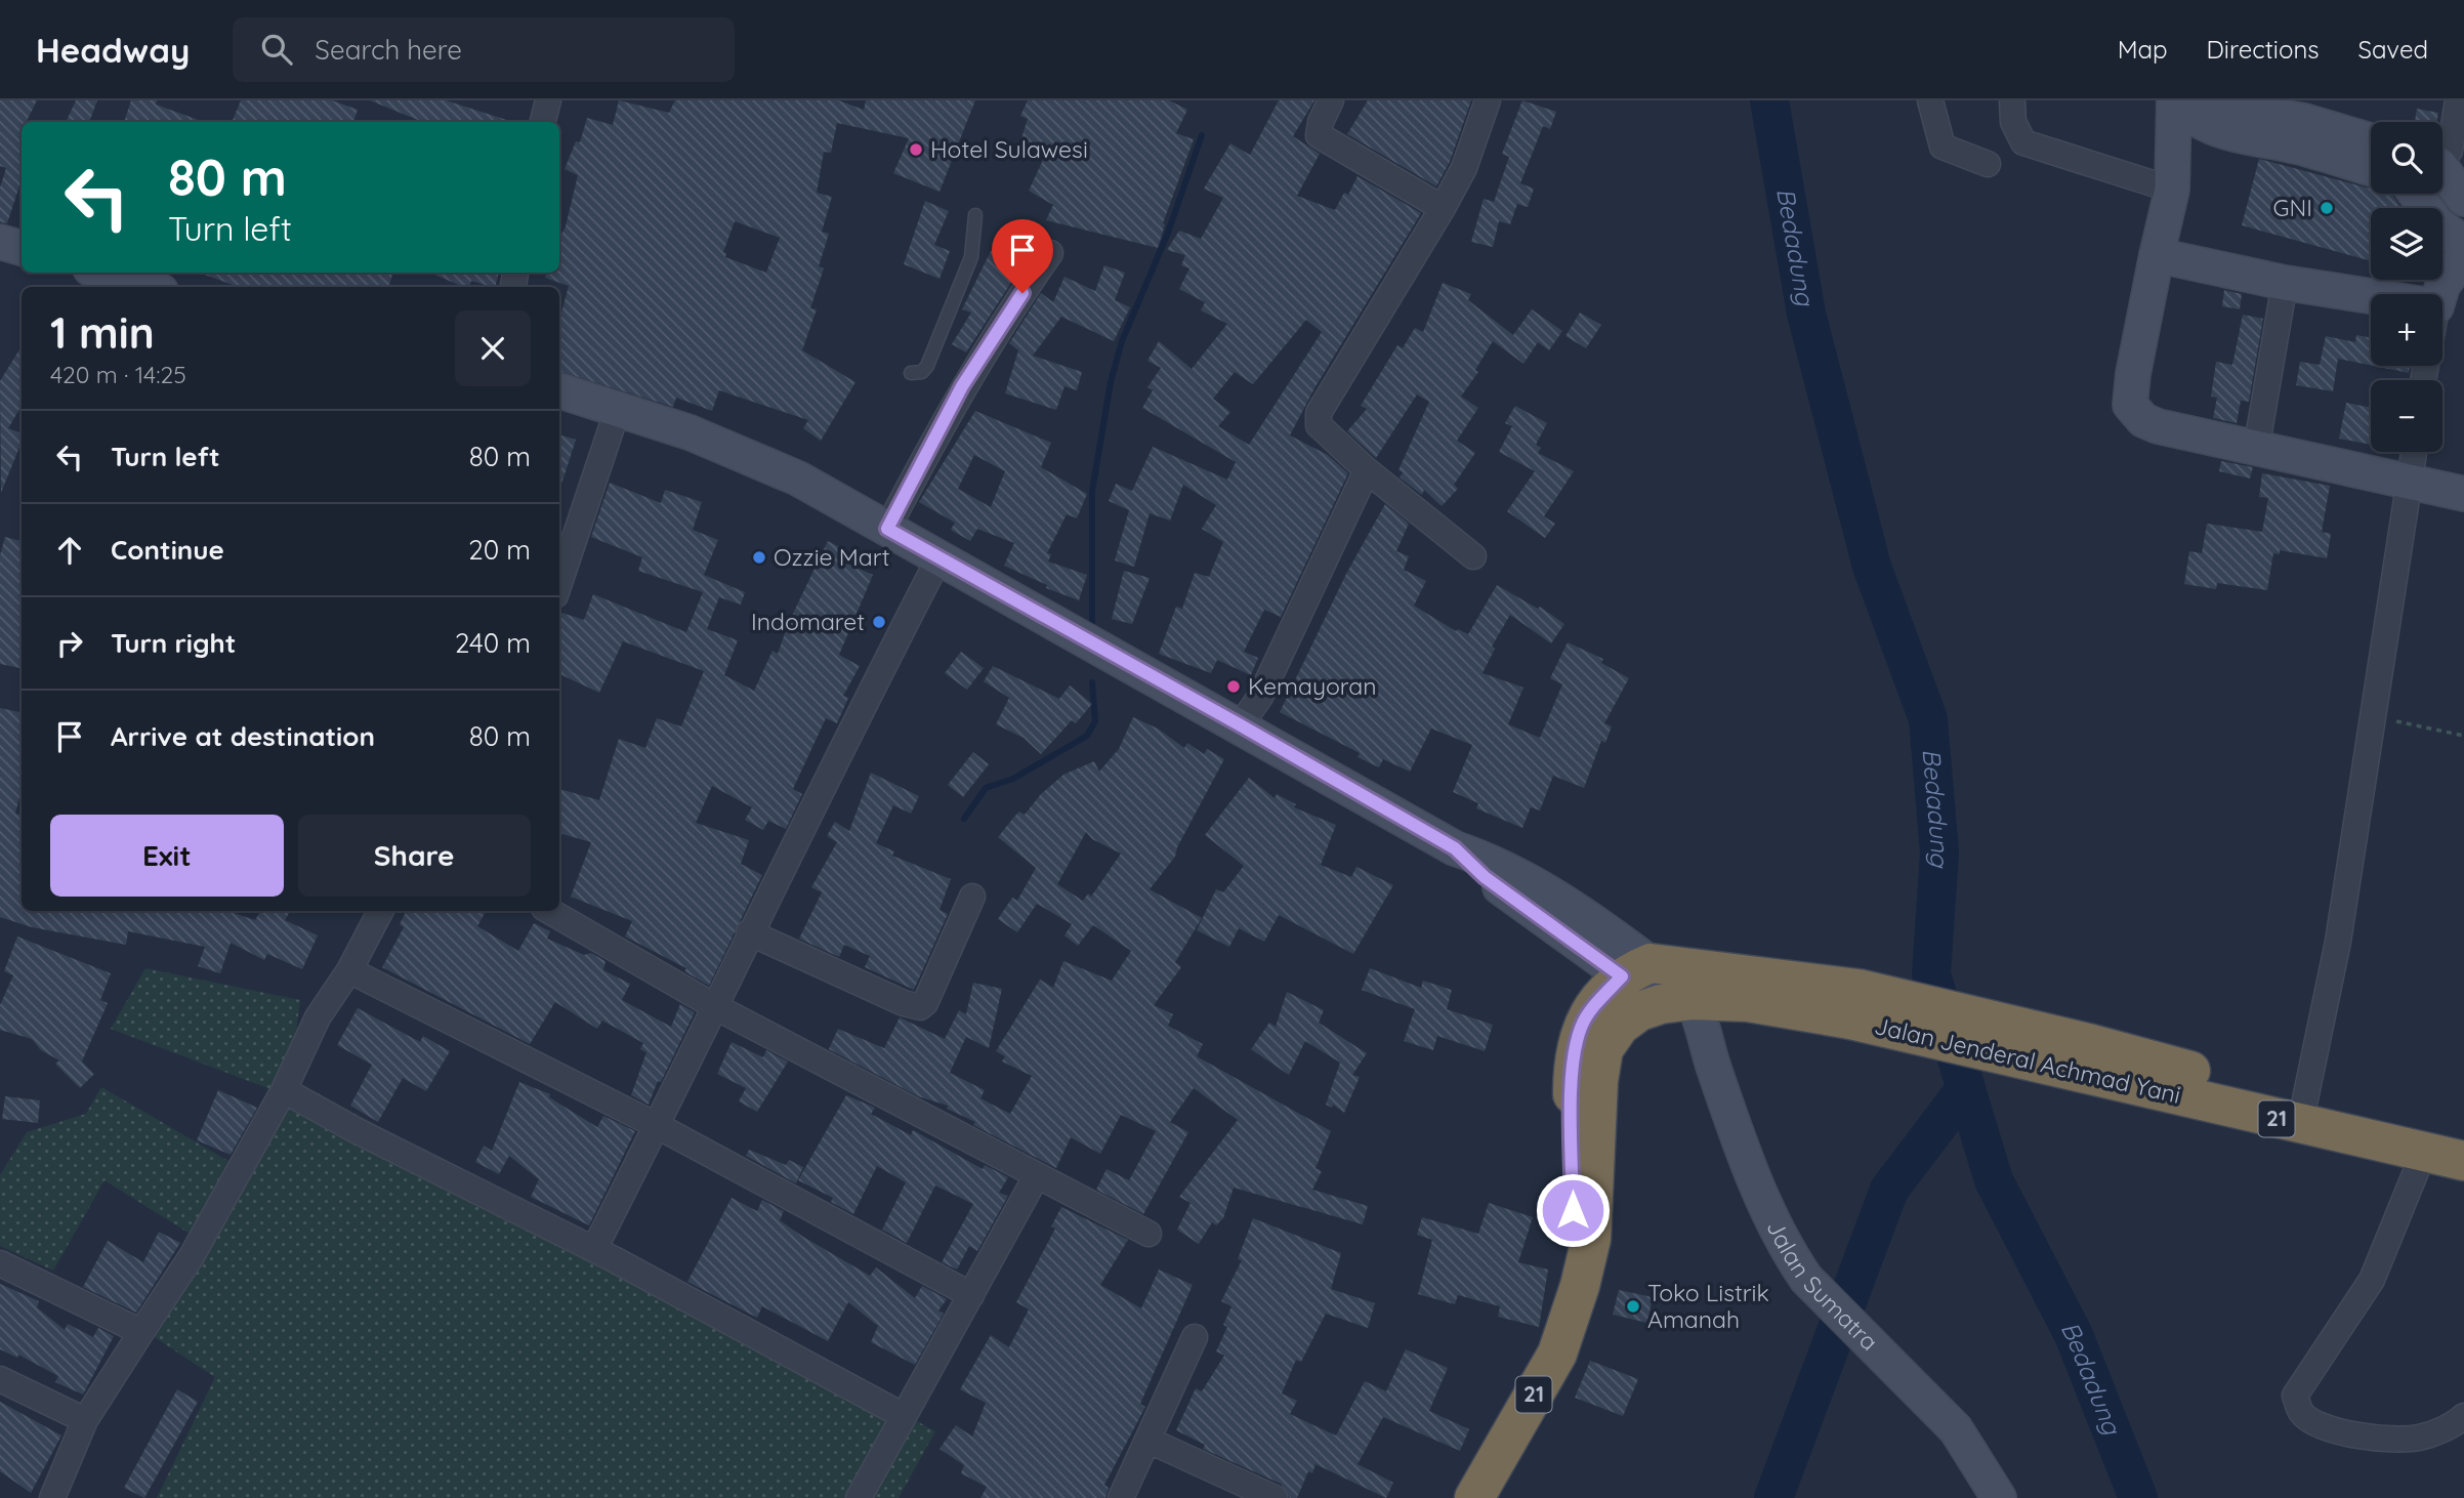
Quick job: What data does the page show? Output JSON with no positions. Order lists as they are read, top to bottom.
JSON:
{
  "streets": {
    "highway": ["Jalan Jenderal Achmad Yani", "21"],
    "main road": ["Jalan Sumatra"]
  },
  "crossings": [
    ["Jalan Jenderal Achmad Yani", "21"],
    ["Jalan Jenderal Achmad Yani", "Jalan Sumatra"]
  ],
  "water": ["Bedadung"],
  "places": [
    "Hotel Sulawesi",
    "GNI",
    "Ozzie Mart",
    "Indomaret",
    "Kemayoran",
    "Toko Listrik Amanah"
  ],
  "page": {
    "header": "Headway",
    "search": "Search here",
    "nav": ["Map", "Directions", "Saved"],
    "map_buttons": ["+", "−"],
    "turn": ["80 m", "Turn left"],
    "heading": ["1 min", "420 m · 14:25"],
    "list": [
      {
        "name": "Turn left",
        "value": "80 m"
      },
      {
        "name": "Continue",
        "value": "20 m"
      },
      {
        "name": "Turn right",
        "value": "240 m"
      },
      {
        "name": "Arrive at destination",
        "value": "80 m"
      }
    ],
    "buttons": ["Exit", "Share"]
  }
}
